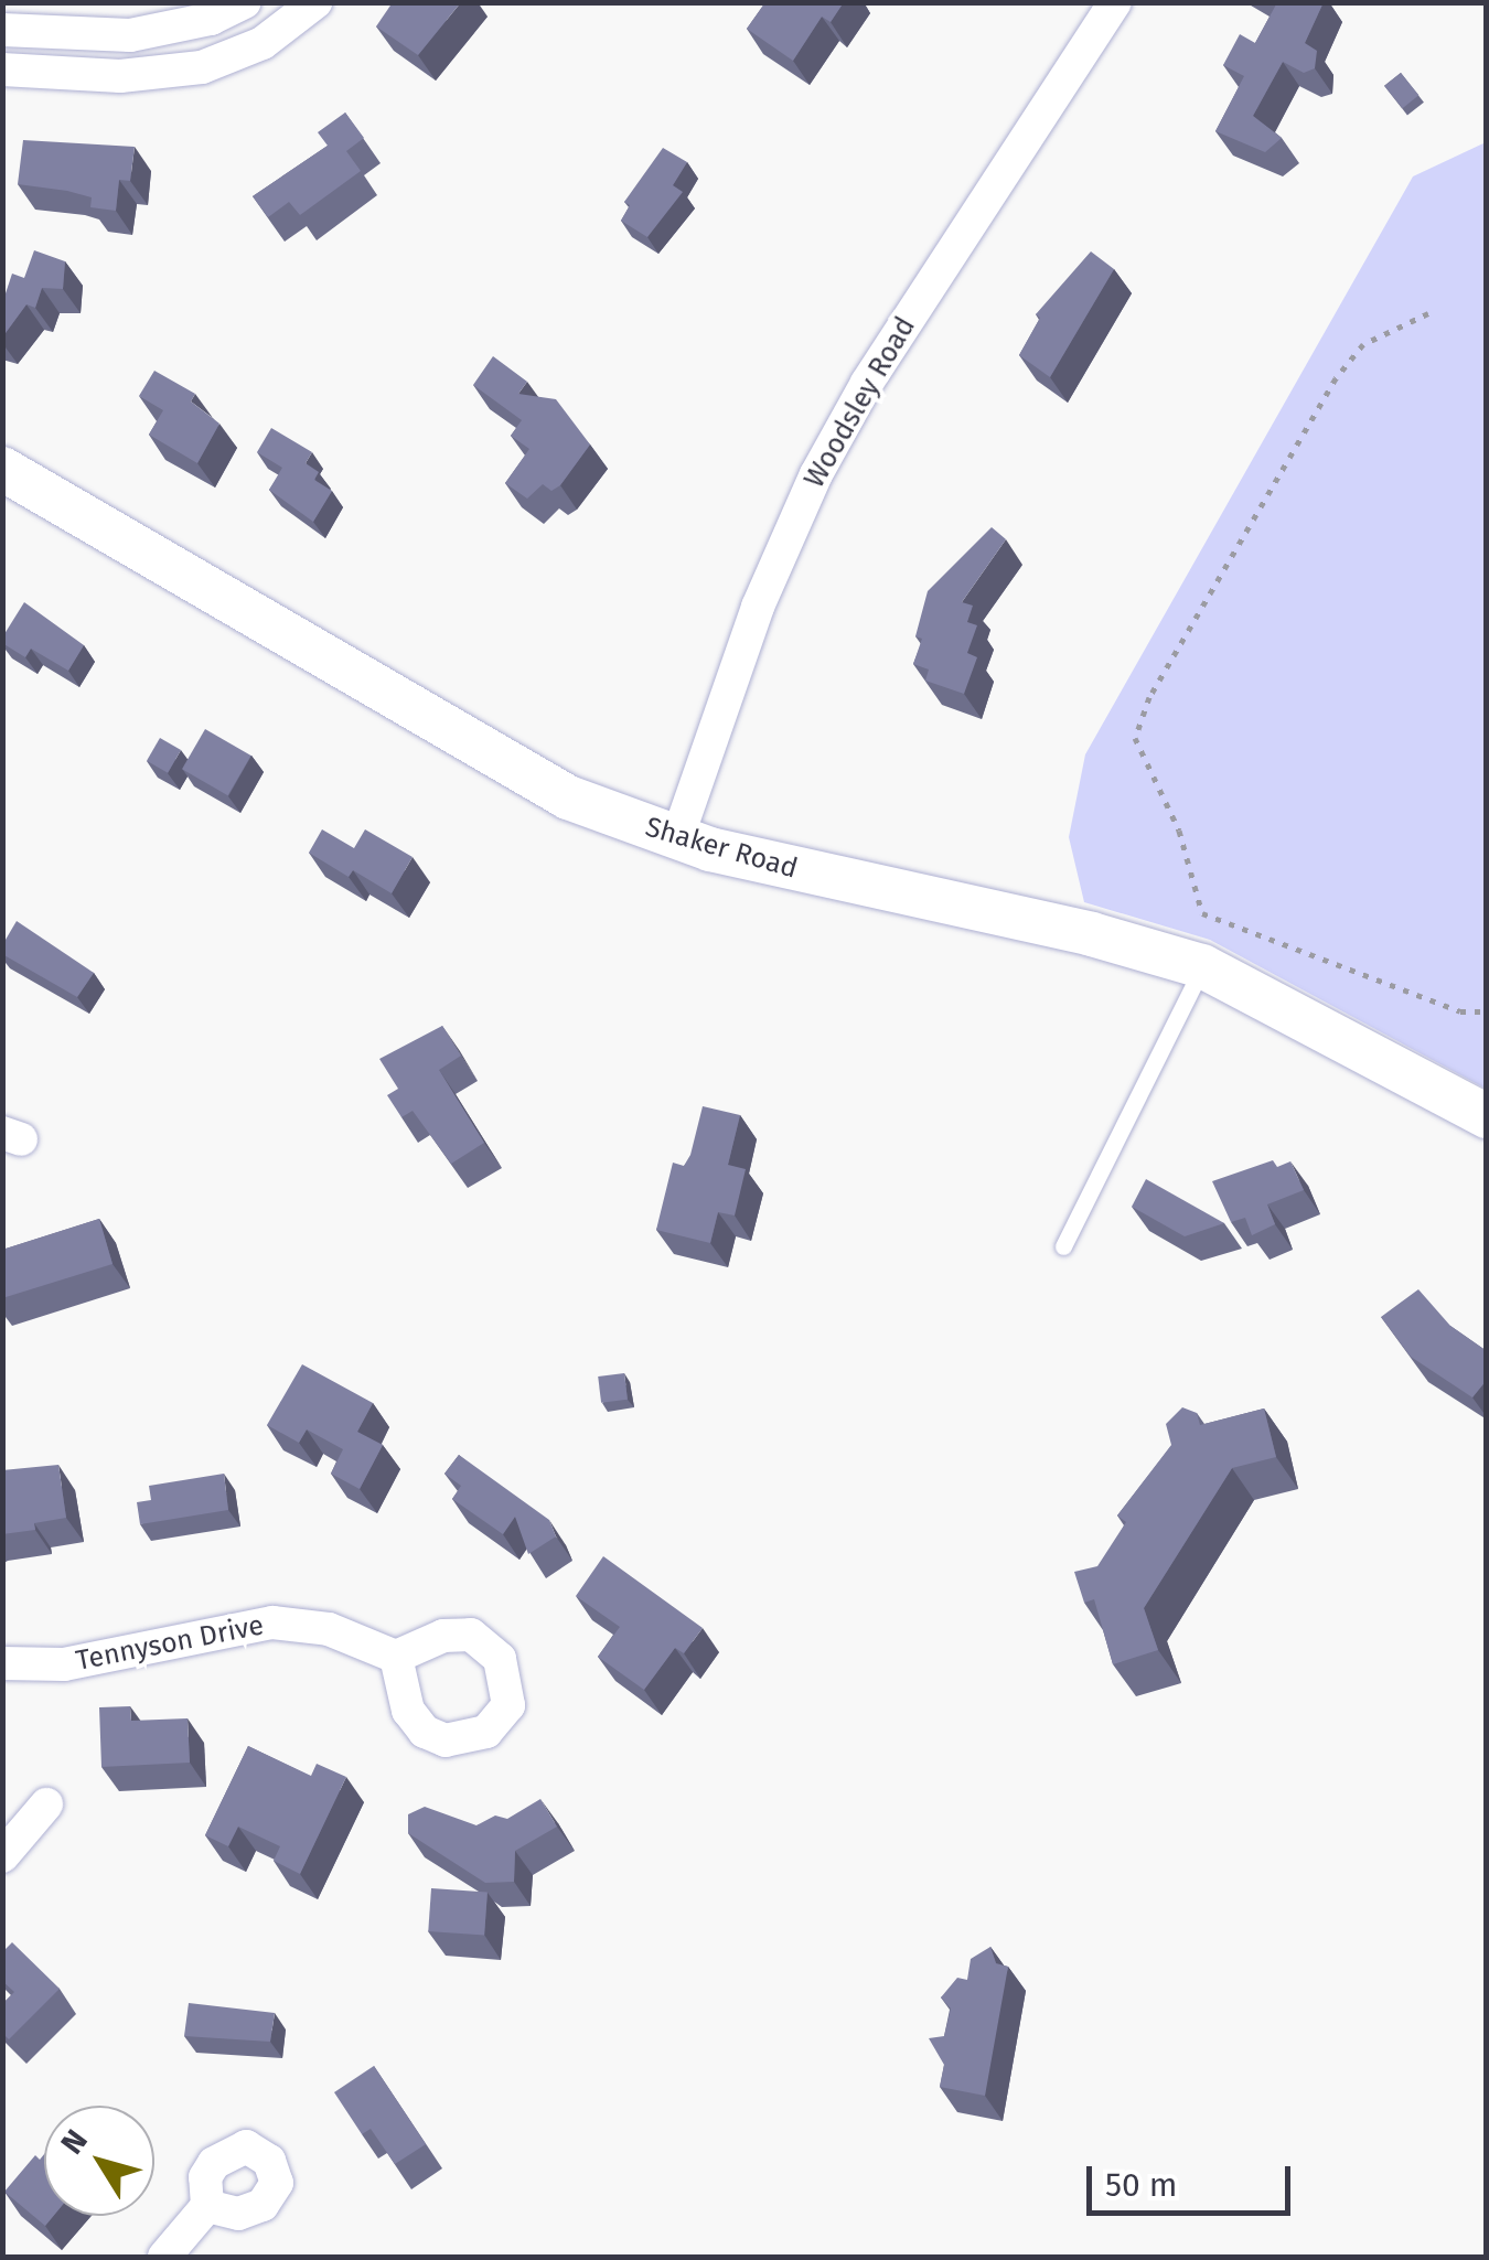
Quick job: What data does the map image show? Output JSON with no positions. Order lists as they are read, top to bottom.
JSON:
{
  "streets": {
    "main road": ["Shaker Road"],
    "street": ["Woodsley Road", "Tennyson Drive"]
  },
  "crossings": [
    ["Woodsley Road", "Shaker Road"]
  ],
  "scale_bar": "50 m",
  "north": "top left"
}
